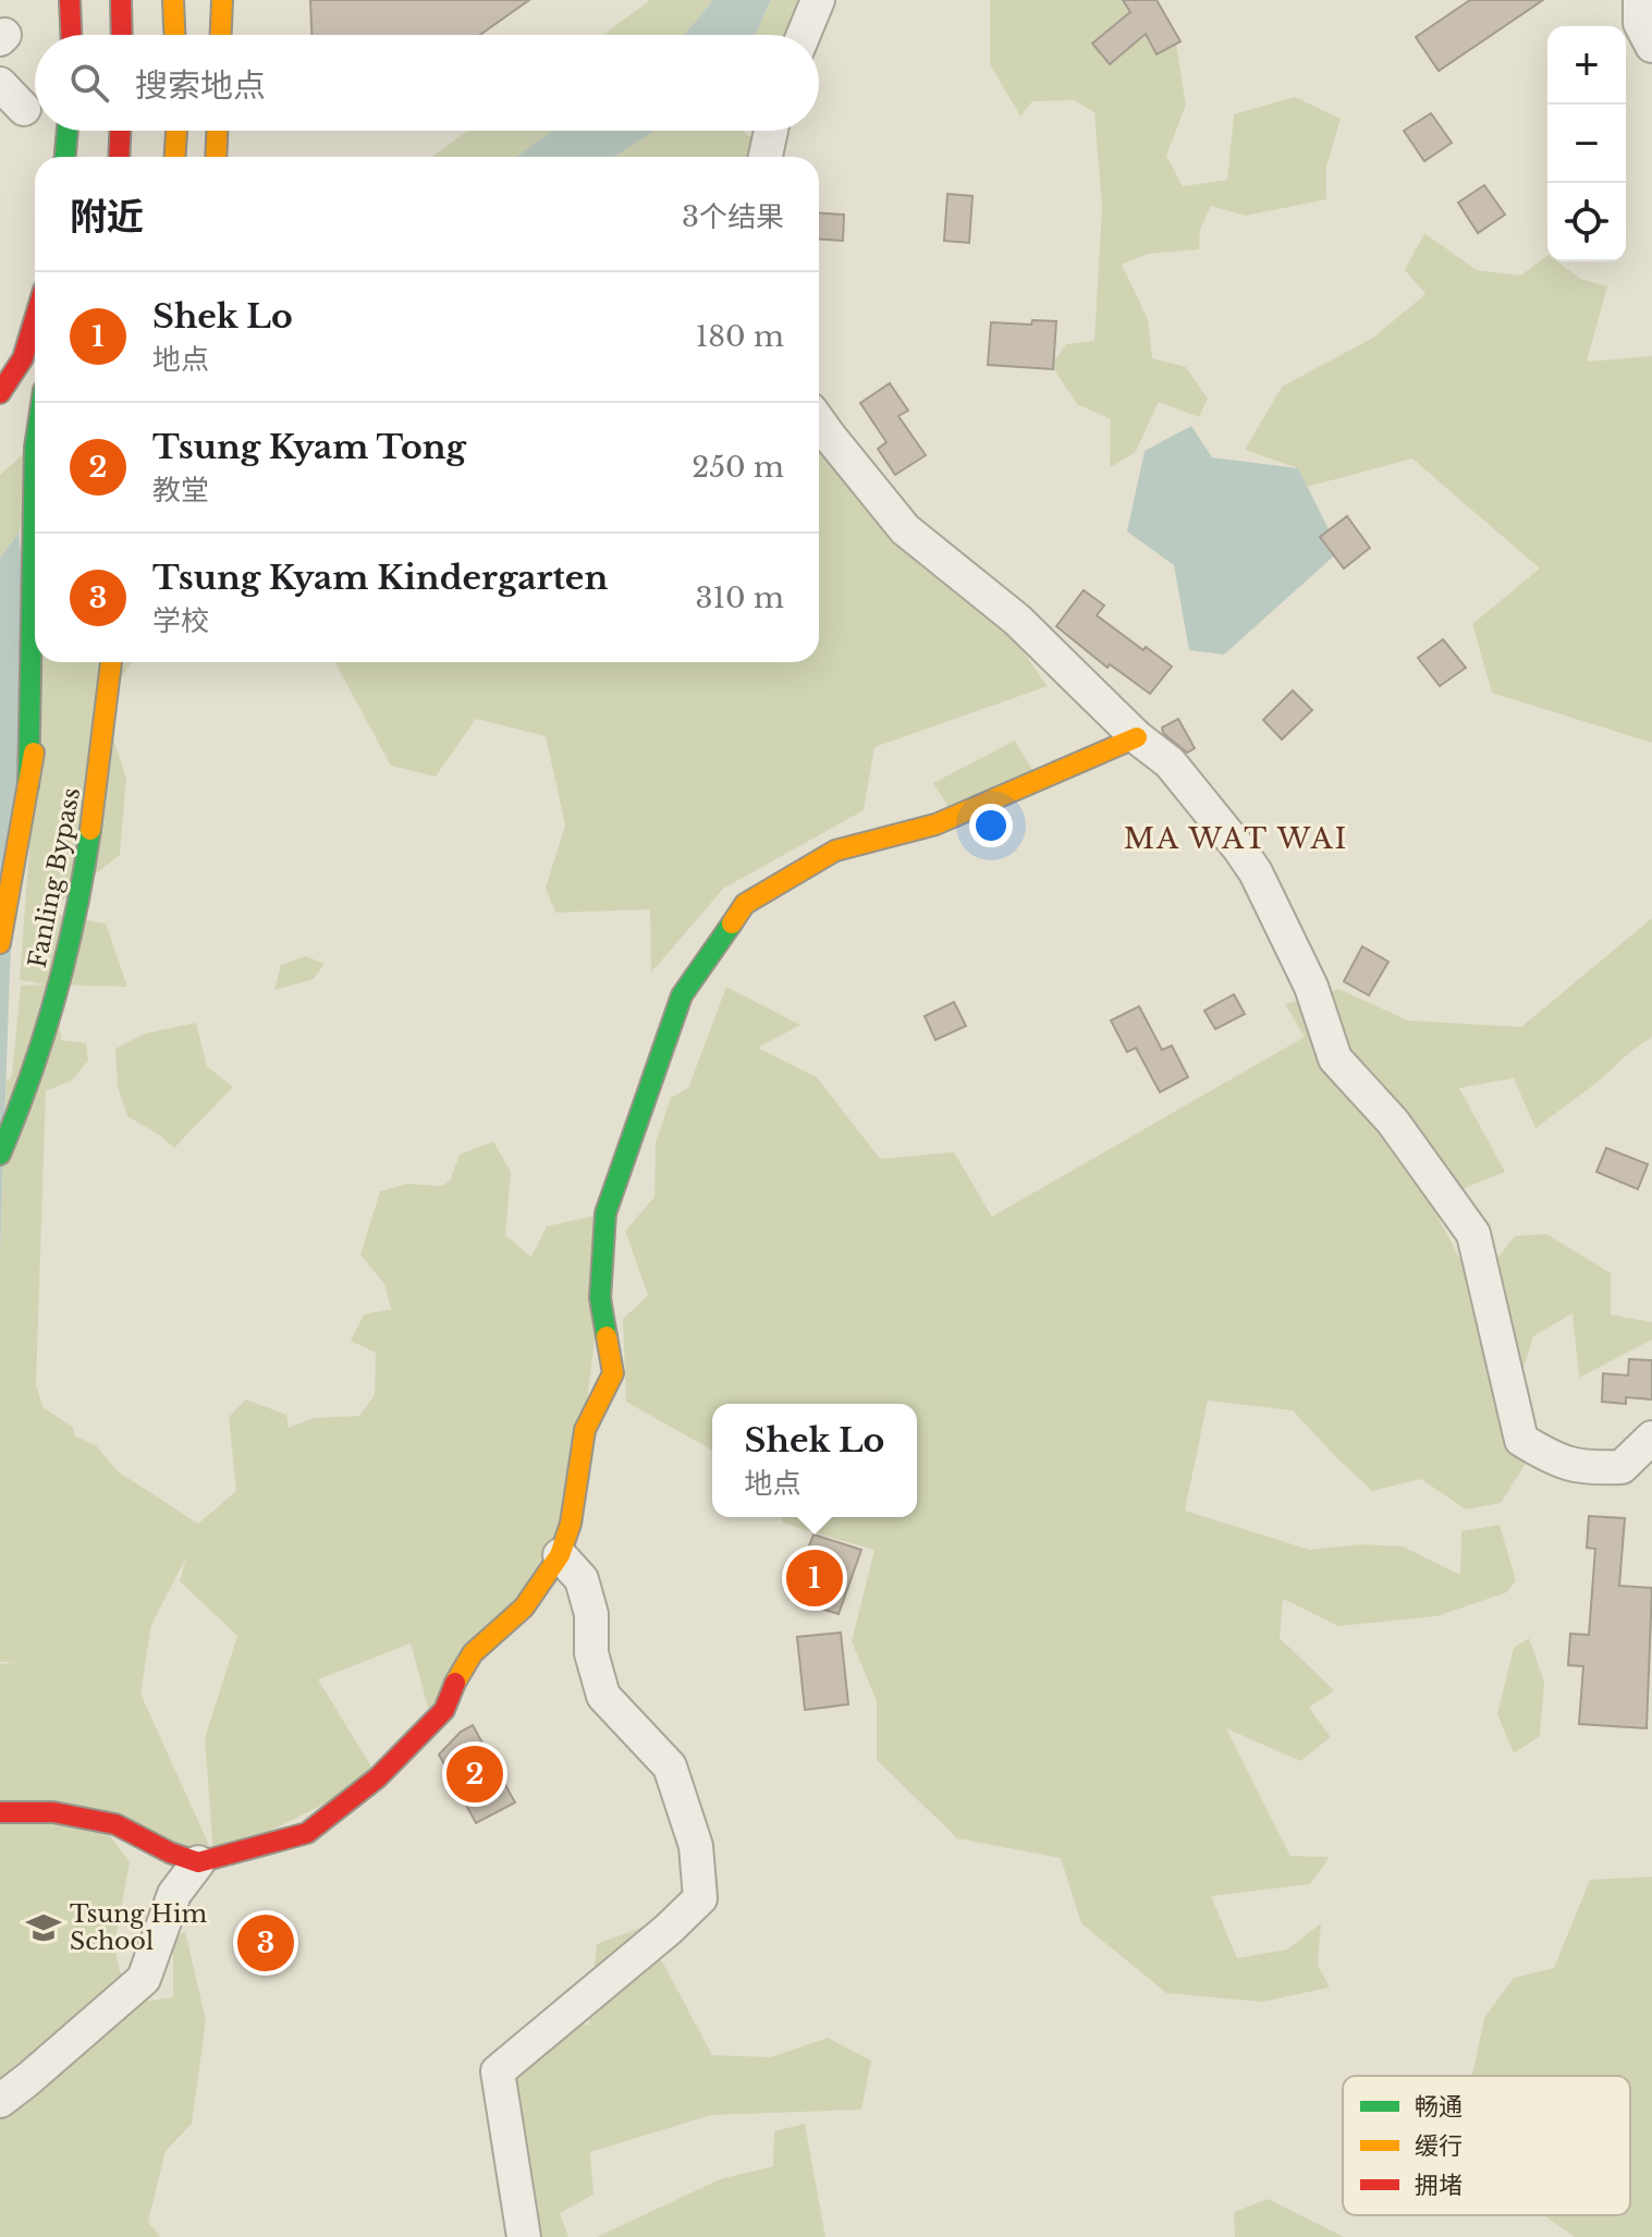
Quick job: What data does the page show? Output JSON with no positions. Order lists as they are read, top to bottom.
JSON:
{
  "streets": {
    "main road": ["Fanling Bypass"]
  },
  "districts": ["MA WAT WAI"],
  "places": {
    "school or university": ["Tsung Him School"]
  },
  "legend": ["畅通", "缓行", "拥堵"],
  "page": {
    "map_buttons": ["+", "−"],
    "search": "搜索地点",
    "heading": ["附近", "3个结果"],
    "list": [
      {
        "mark": "1",
        "name": "Shek Lo",
        "note": "地点",
        "value": "180 m"
      },
      {
        "mark": "2",
        "name": "Tsung Kyam Tong",
        "note": "教堂",
        "value": "250 m"
      },
      {
        "mark": "3",
        "name": "Tsung Kyam Kindergarten",
        "note": "学校",
        "value": "310 m"
      }
    ],
    "popup": ["Shek Lo", "地点"],
    "pins": ["1", "2", "3"]
  }
}
